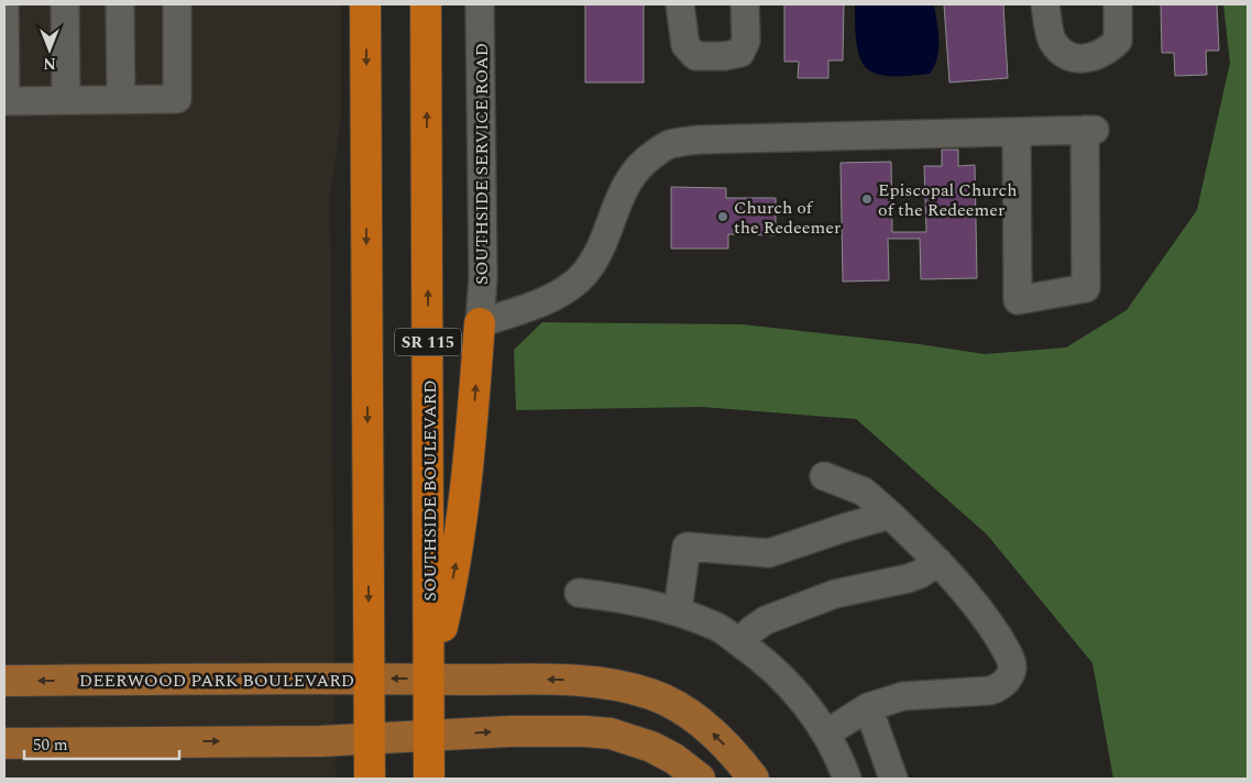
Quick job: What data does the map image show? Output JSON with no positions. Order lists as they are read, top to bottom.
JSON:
{
  "streets": {
    "highway": ["SR 115", "SOUTHSIDE BOULEVARD"],
    "main road": ["DEERWOOD PARK BOULEVARD"],
    "street": ["SOUTHSIDE SERVICE ROAD"]
  },
  "crossings": [
    ["SOUTHSIDE BOULEVARD", "DEERWOOD PARK BOULEVARD"]
  ],
  "places": ["Episcopal Church of the Redeemer", "Church of the Redeemer"],
  "scale_bar": "50 m",
  "north": "bottom"
}
